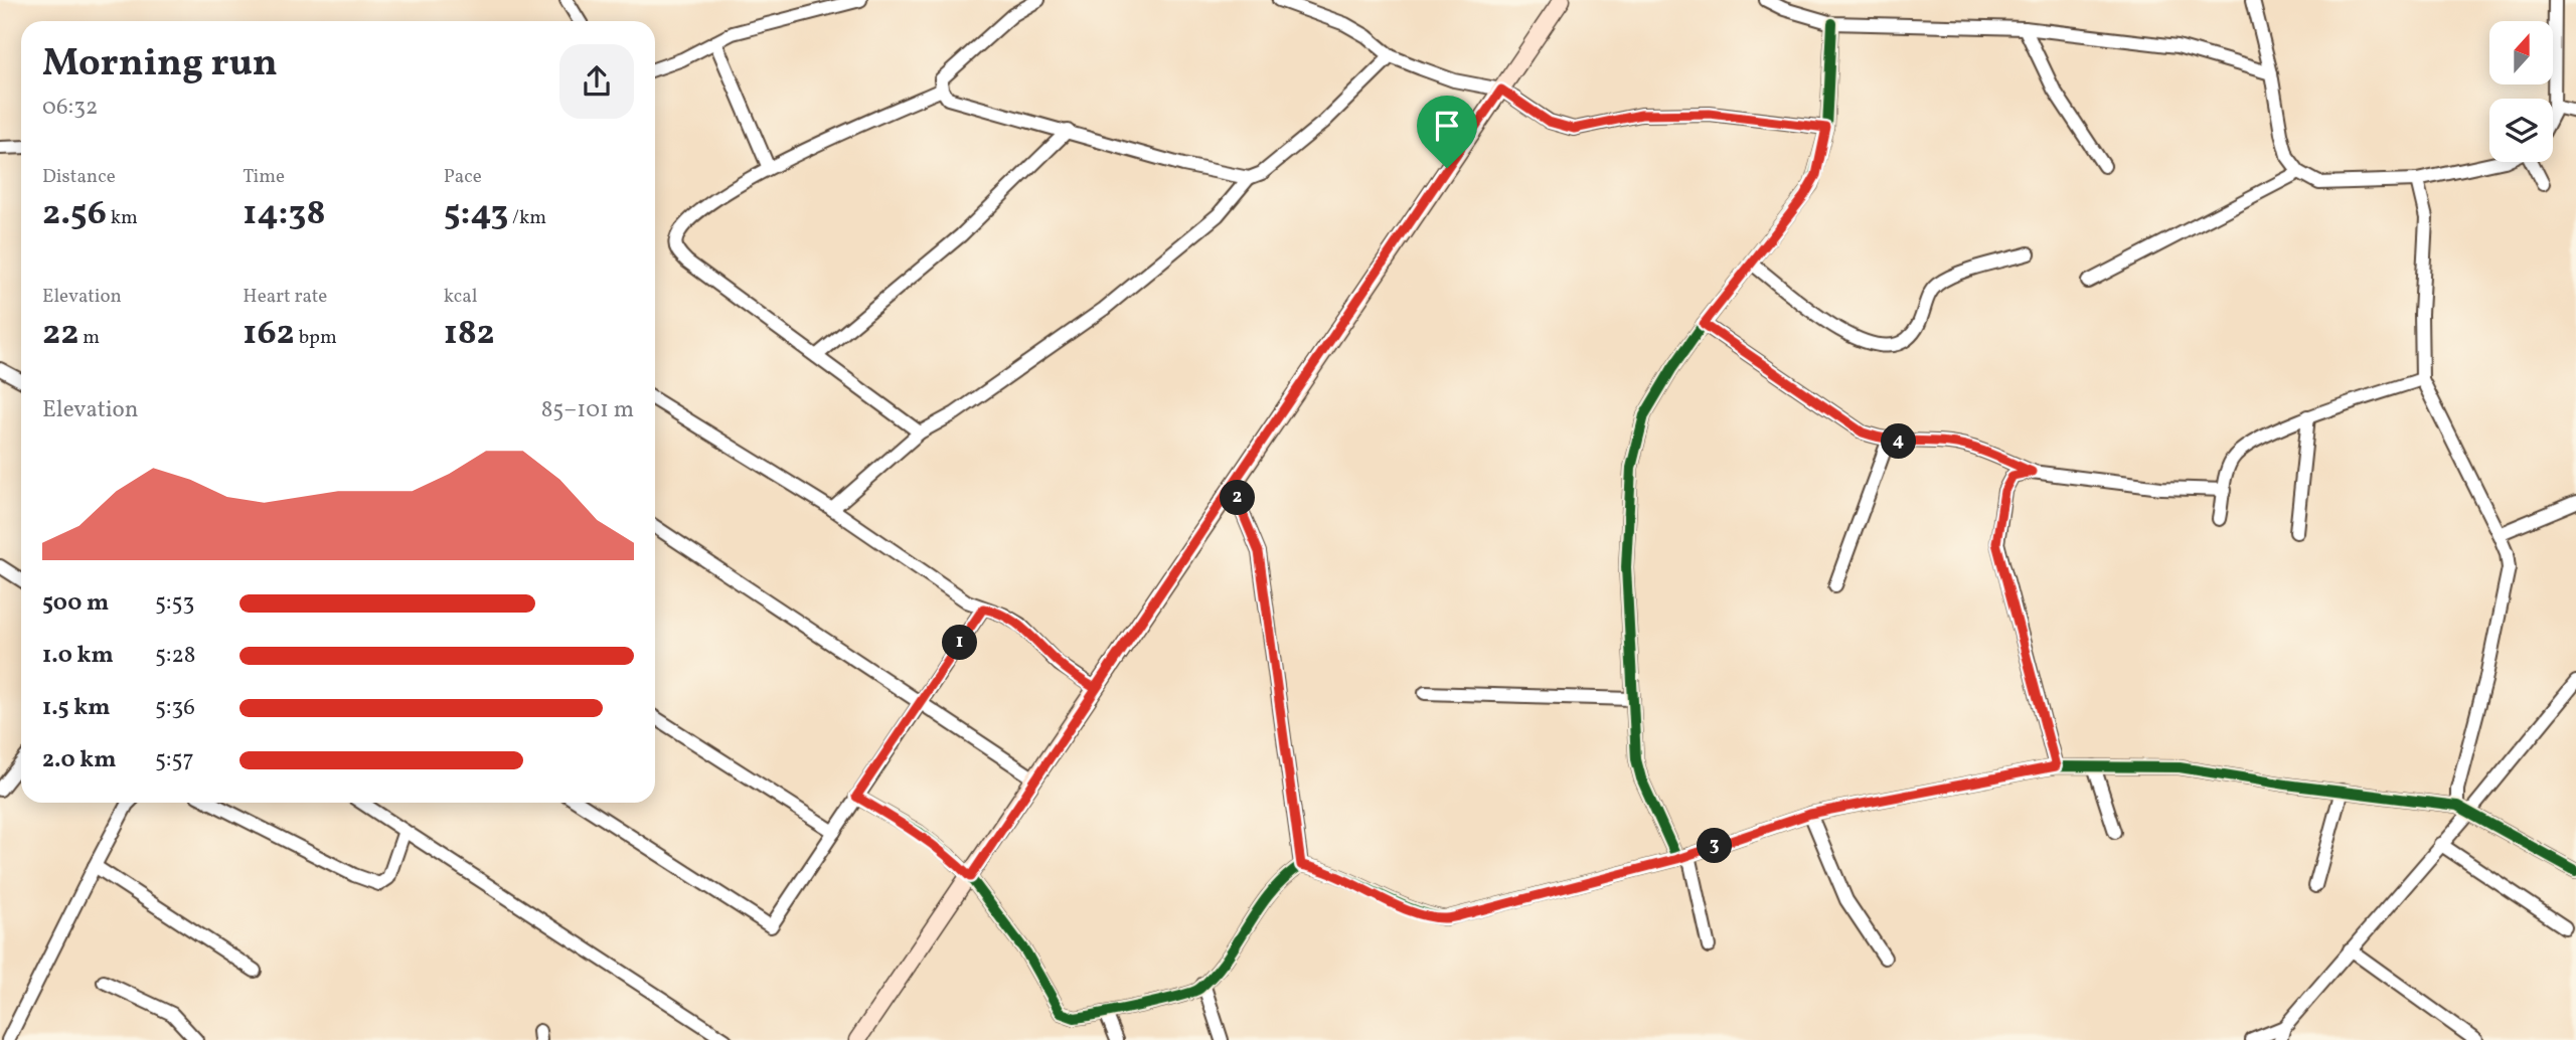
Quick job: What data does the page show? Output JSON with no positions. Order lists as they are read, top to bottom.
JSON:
{
  "north": "top",
  "page": {
    "heading": ["Morning run", "06:32"],
    "stats": [
      ["Distance", "2.56 km"],
      ["Time", "14:38"],
      ["Pace", "5:43 /km"],
      ["Elevation", "22 m"],
      ["Heart rate", "162 bpm"],
      ["kcal", "182"]
    ],
    "chart": ["Elevation", "85–101 m"],
    "pins": [
      "4",
      "2",
      "1",
      "3"
    ],
    "list": [
      {
        "name": "500 m",
        "note": "5:53"
      },
      {
        "name": "1.0 km",
        "note": "5:28"
      },
      {
        "name": "1.5 km",
        "note": "5:36"
      },
      {
        "name": "2.0 km",
        "note": "5:57"
      }
    ]
  }
}
